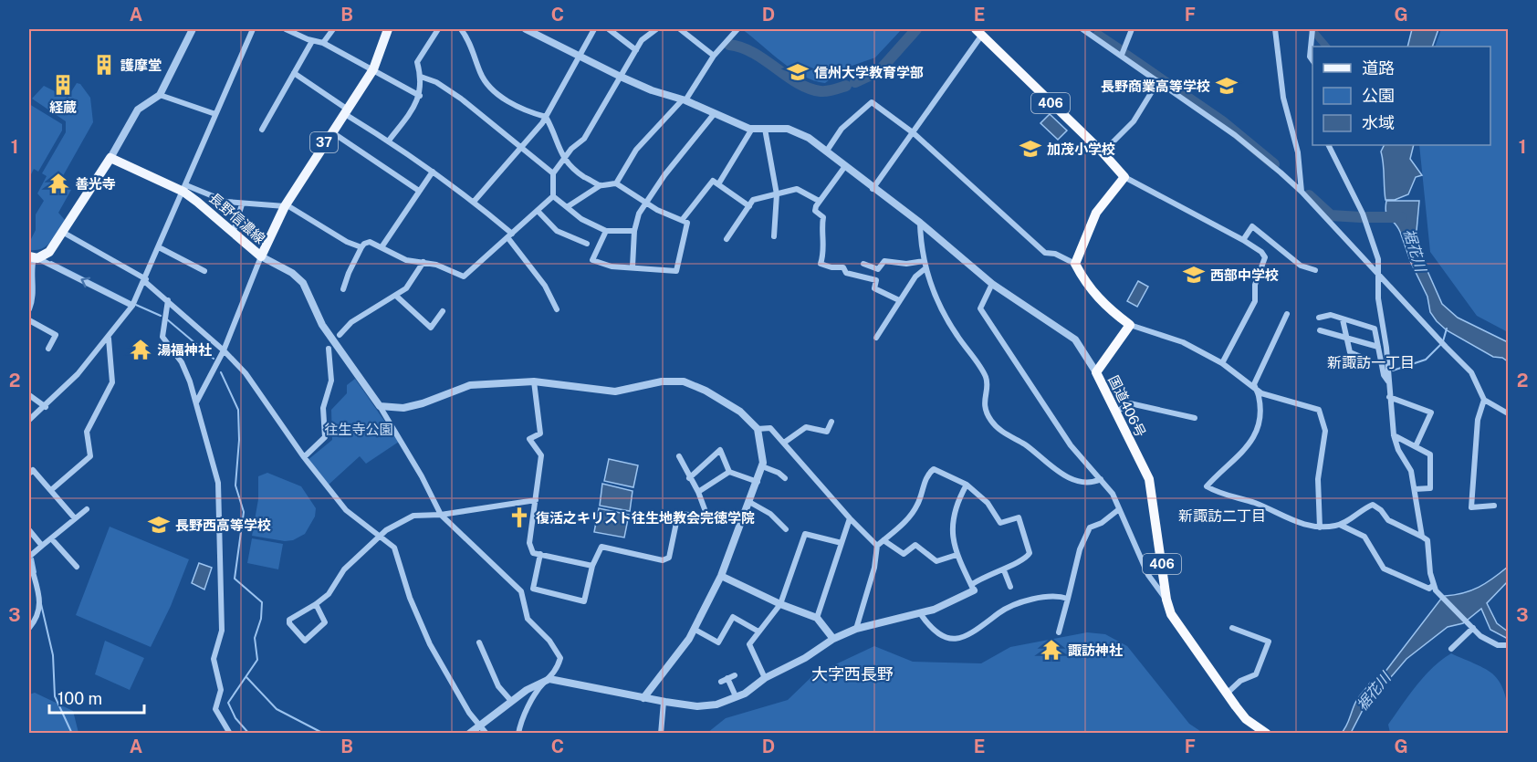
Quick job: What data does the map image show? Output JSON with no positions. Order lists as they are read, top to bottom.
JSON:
{
  "streets": {
    "highway": ["406", "国道406号"],
    "main road": ["37", "長野信濃線"]
  },
  "districts": ["新諏訪一丁目", "新諏訪二丁目", "大字西長野"],
  "water": ["裾花川"],
  "parks": ["往生寺公園"],
  "places": {
    "building": ["護摩堂", "経蔵"],
    "school or university": [
      "信州大学教育学部",
      "長野商業高等学校",
      "加茂小学校",
      "西部中学校",
      "長野西高等学校"
    ],
    "temple": ["善光寺", "湯福神社", "諏訪神社"],
    "church": ["復活之キリスト往生地教会完徳学院"]
  },
  "legend": ["道路", "公園", "水域"],
  "scale_bar": "100 m",
  "grid": {
    "columns": [
      "A",
      "B",
      "C",
      "D",
      "E",
      "F",
      "G"
    ],
    "rows": ["1", "2", "3"]
  }
}
